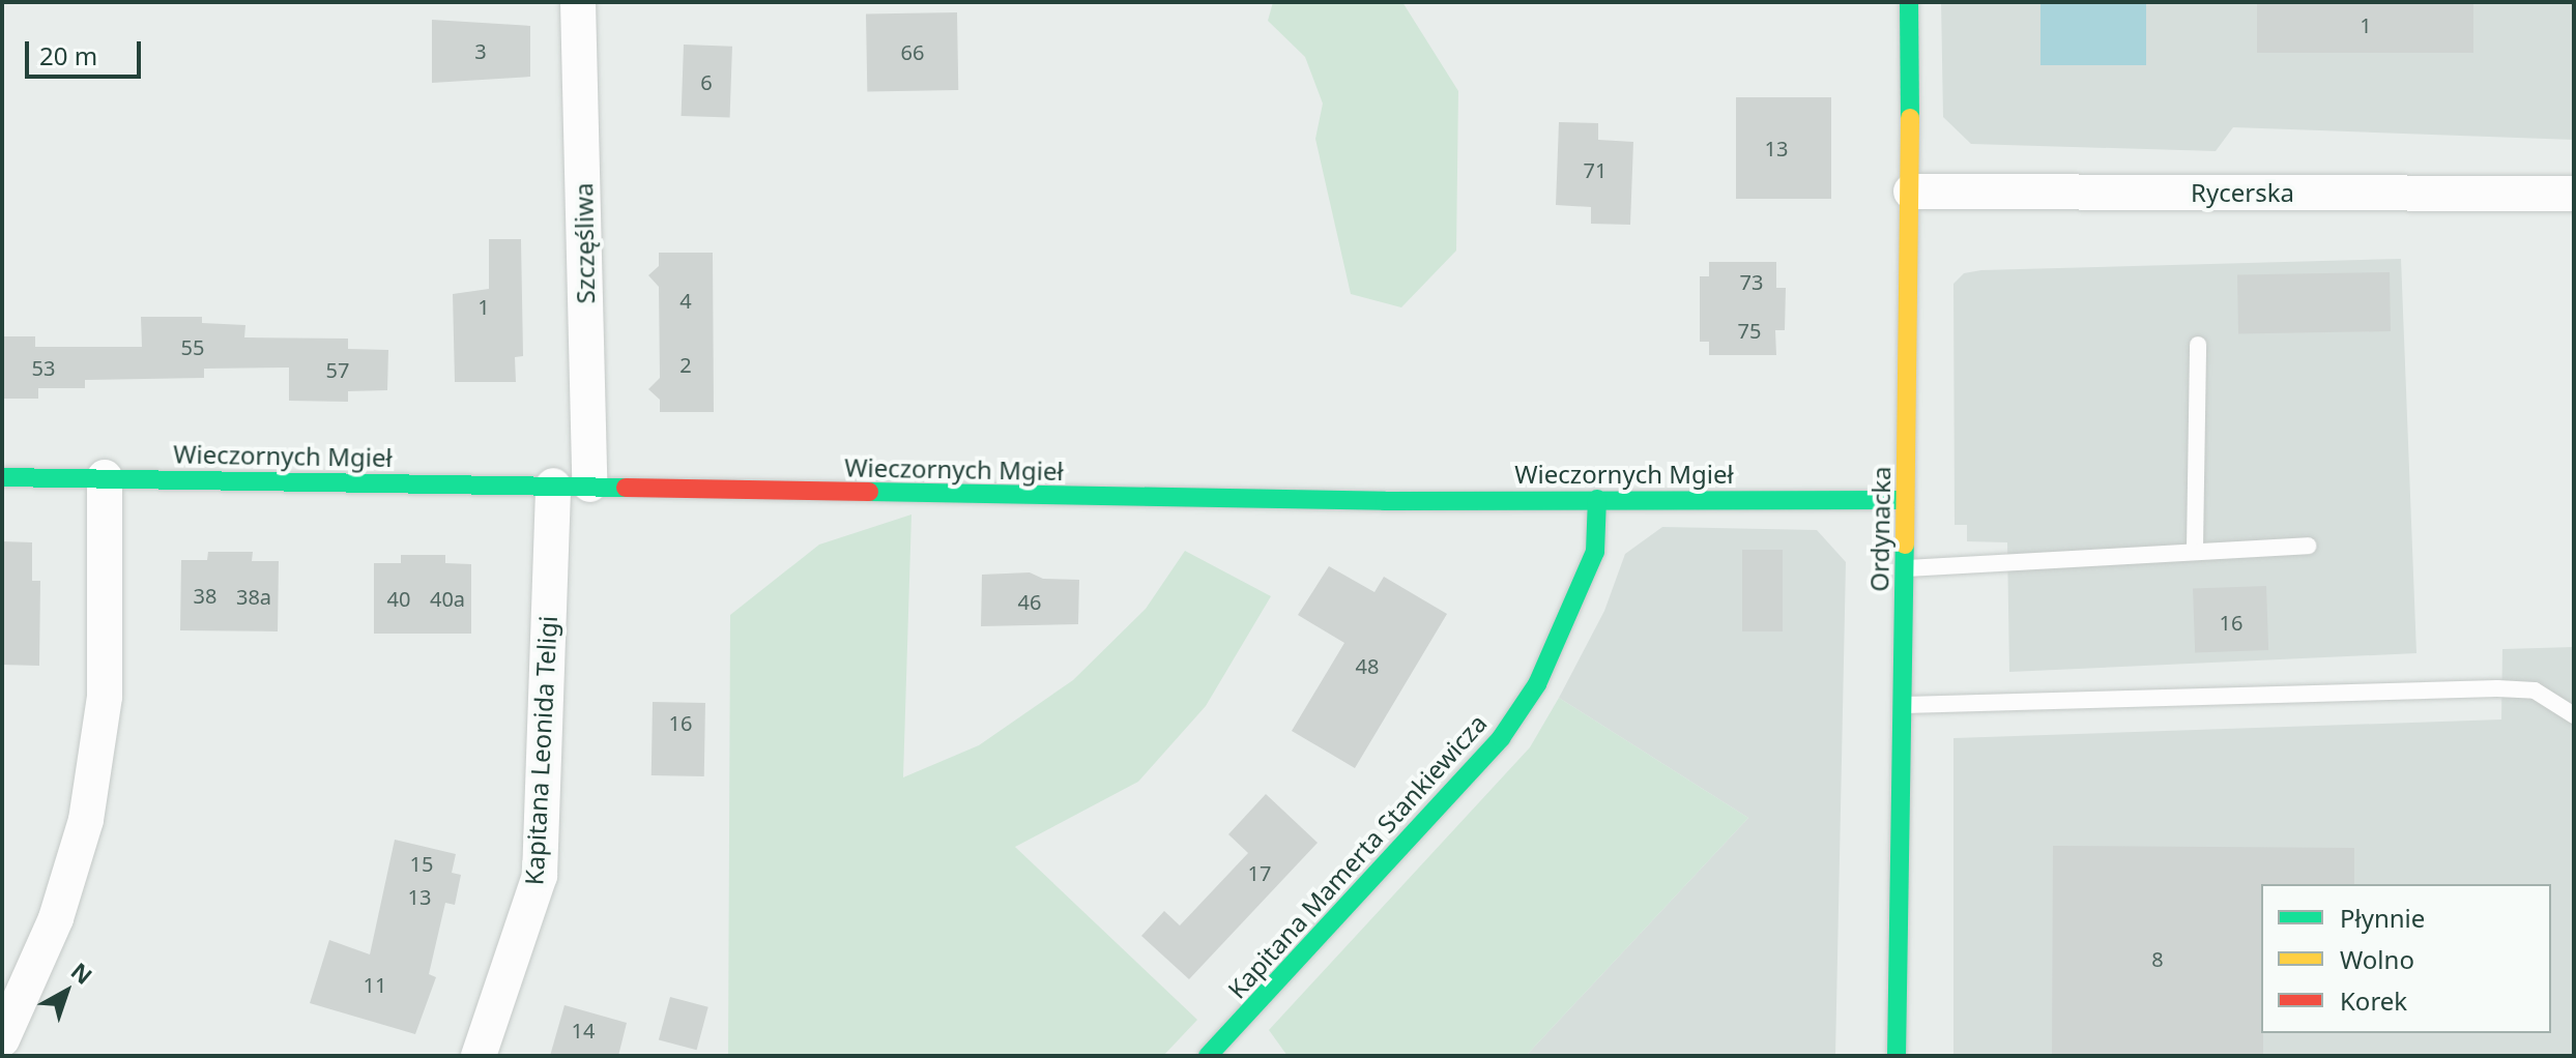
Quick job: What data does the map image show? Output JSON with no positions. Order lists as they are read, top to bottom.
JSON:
{
  "streets": {
    "street": [
      "Rycerska",
      "Szczęśliwa",
      "Wieczornych Mgieł",
      "Ordynacka",
      "Kapitana Leonida Teligi",
      "Kapitana Mamerta Stankiewicza"
    ]
  },
  "crossings": [
    ["Rycerska", "Ordynacka"],
    ["Szczęśliwa", "Wieczornych Mgieł"],
    ["Wieczornych Mgieł", "Ordynacka"],
    ["Wieczornych Mgieł", "Kapitana Leonida Teligi"],
    ["Wieczornych Mgieł", "Kapitana Mamerta Stankiewicza"]
  ],
  "house_numbers": [
    "1",
    "3",
    "66",
    "6",
    "13",
    "71",
    "73",
    "4",
    "1",
    "75",
    "55",
    "2",
    "53",
    "57",
    "38",
    "38a",
    "40",
    "40a",
    "46",
    "16",
    "48",
    "16",
    "15",
    "17",
    "13",
    "8",
    "11",
    "14"
  ],
  "legend": ["Płynnie", "Wolno", "Korek"],
  "scale_bar": "20 m",
  "north": "top right"
}
